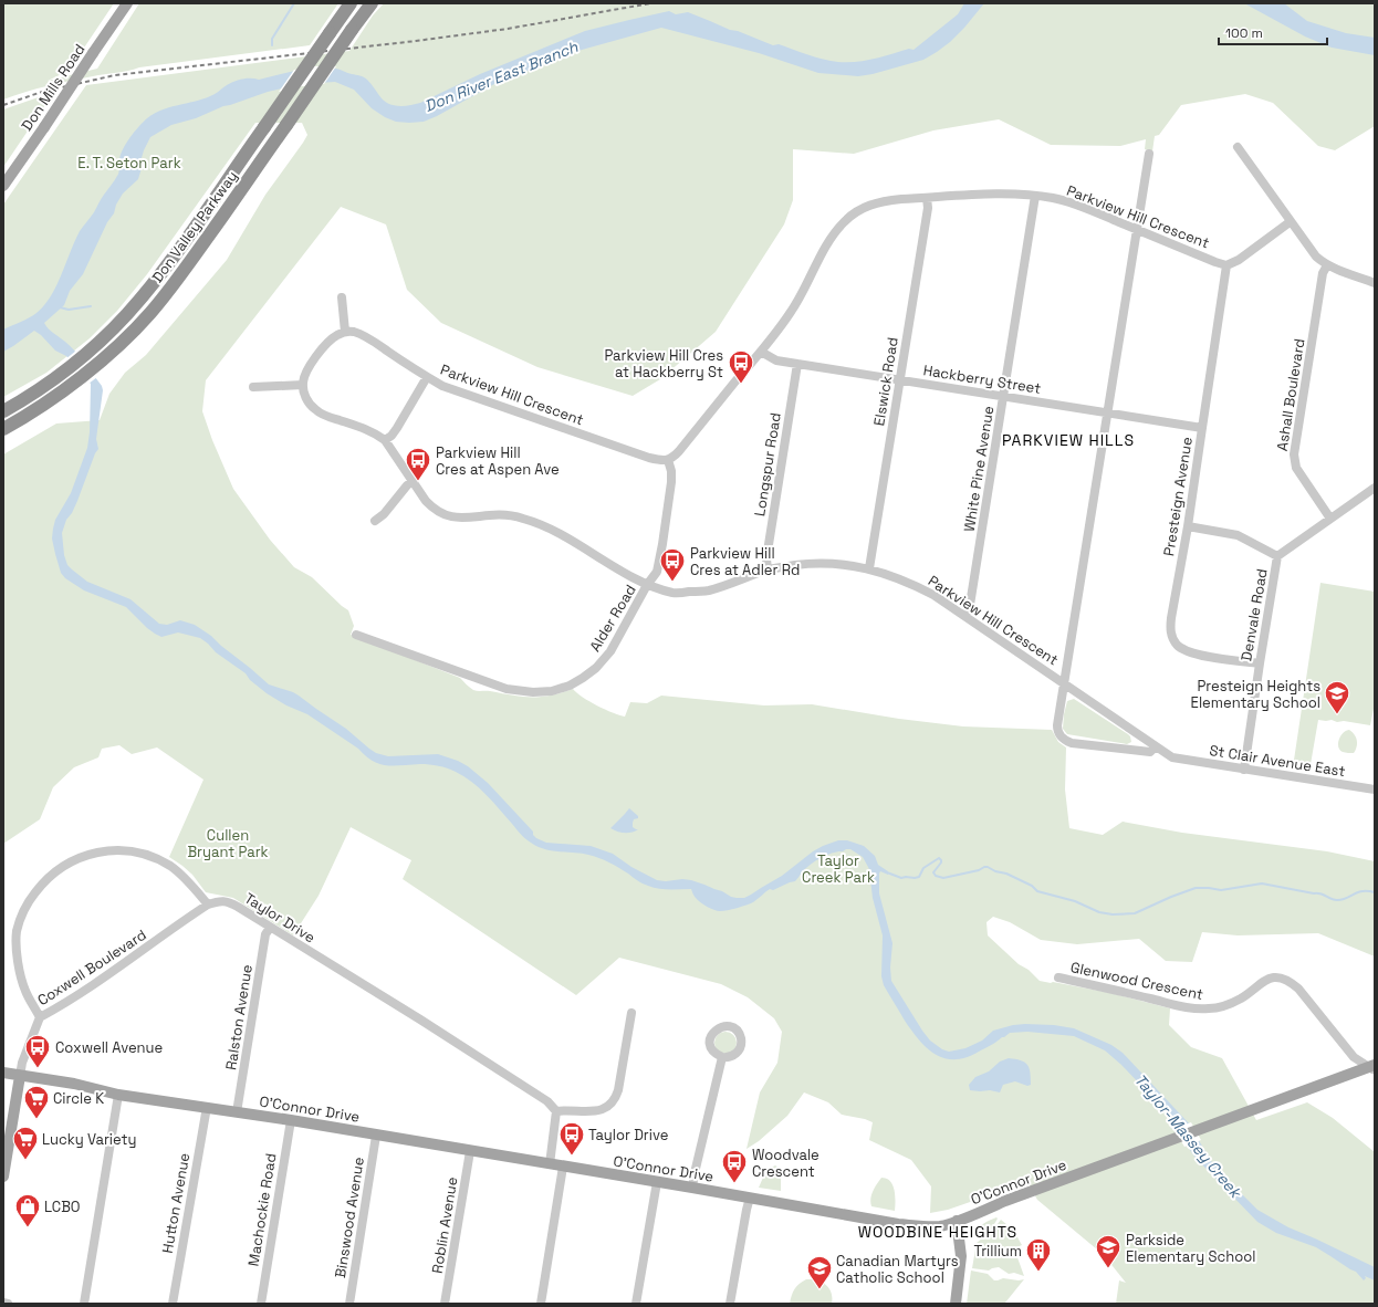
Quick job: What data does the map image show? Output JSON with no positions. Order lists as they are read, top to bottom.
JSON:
{
  "streets": {
    "highway": ["Don Valley Parkway"],
    "main road": ["Don Mills Road", "O'Connor Drive"],
    "street": [
      "Parkview Hill Crescent",
      "Hackberry Street",
      "Elswick Road",
      "Ashall Boulevard",
      "Longspur Road",
      "White Pine Avenue",
      "Presteign Avenue",
      "Denvale Road",
      "Alder Road",
      "St Clair Avenue East",
      "Taylor Drive",
      "Coxwell Boulevard",
      "Glenwood Crescent",
      "Ralston Avenue",
      "Hutton Avenue",
      "Machockie Road",
      "Binswood Avenue",
      "Roblin Avenue"
    ]
  },
  "crossings": [
    ["Parkview Hill Crescent", "Hackberry Street"],
    ["Parkview Hill Crescent", "Elswick Road"],
    ["Parkview Hill Crescent", "Longspur Road"],
    ["Parkview Hill Crescent", "White Pine Avenue"],
    ["Parkview Hill Crescent", "Presteign Avenue"],
    ["Parkview Hill Crescent", "Alder Road"],
    ["Parkview Hill Crescent", "St Clair Avenue East"],
    ["Hackberry Street", "Elswick Road"],
    ["Hackberry Street", "Longspur Road"],
    ["Hackberry Street", "White Pine Avenue"],
    ["Hackberry Street", "Presteign Avenue"],
    ["Ashall Boulevard", "Denvale Road"],
    ["Presteign Avenue", "Denvale Road"],
    ["Denvale Road", "St Clair Avenue East"],
    ["Taylor Drive", "Coxwell Boulevard"],
    ["Taylor Drive", "Ralston Avenue"],
    ["Coxwell Boulevard", "O'Connor Drive"],
    ["Glenwood Crescent", "O'Connor Drive"],
    ["Ralston Avenue", "O'Connor Drive"],
    ["O'Connor Drive", "Hutton Avenue"],
    ["O'Connor Drive", "Machockie Road"],
    ["O'Connor Drive", "Binswood Avenue"],
    ["O'Connor Drive", "Roblin Avenue"]
  ],
  "districts": ["PARKVIEW HILLS", "WOODBINE HEIGHTS"],
  "water": ["Don River East Branch", "Taylor-Massey Creek"],
  "parks": ["E. T. Seton Park", "Cullen Bryant Park", "Taylor Creek Park"],
  "places": {
    "bus stop": [
      "Parkview Hill Cres at Hackberry St",
      "Parkview Hill Cres at Aspen Ave",
      "Parkview Hill Cres at Adler Rd",
      "Coxwell Avenue",
      "Taylor Drive",
      "Woodvale Crescent"
    ],
    "school or university": ["Presteign Heights Elementary School", "Parkside Elementary School", "Canadian Martyrs Catholic School"],
    "supermarket": ["Circle K", "Lucky Variety"],
    "shop": ["LCBO"],
    "building": ["Trillium"]
  },
  "scale_bar": "100 m"
}
